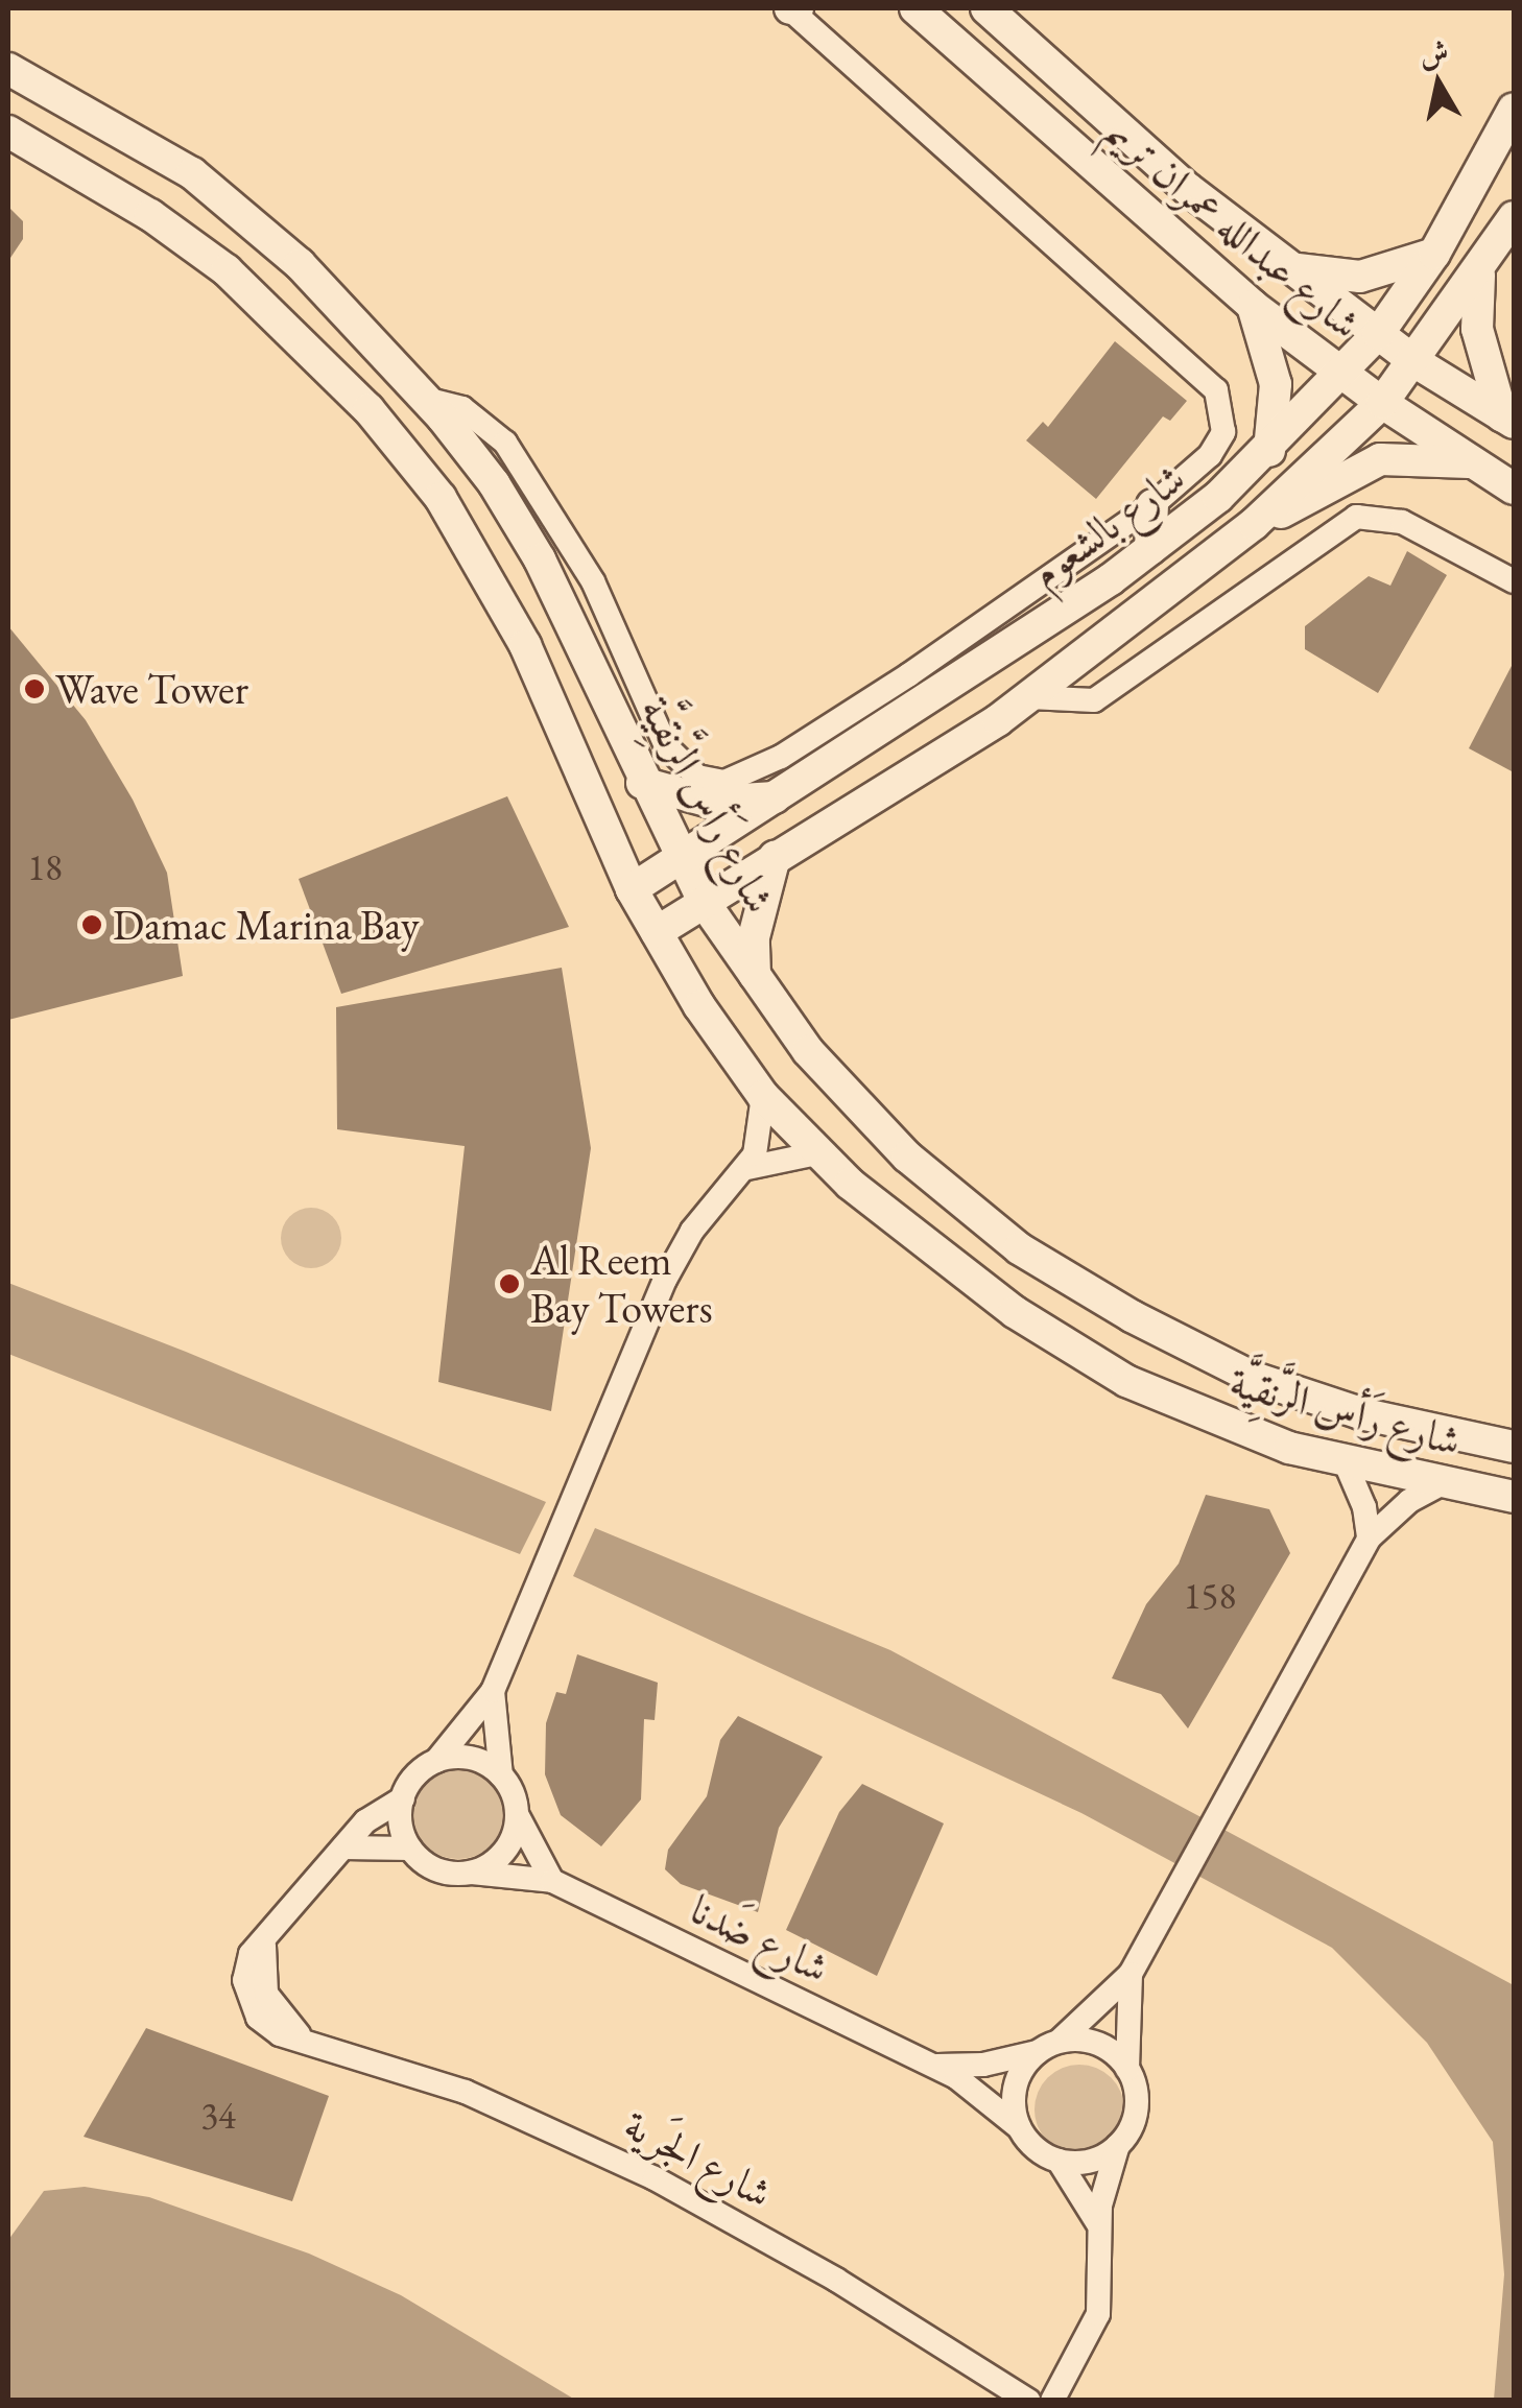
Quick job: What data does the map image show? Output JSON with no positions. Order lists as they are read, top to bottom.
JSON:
{
  "streets": {
    "street": [
      "شارع عبدالله عمران تريم",
      "شارع بالشعوم",
      "شارع رَأس الرَّنقِيَّة",
      "شارع ضَدنا",
      "شارع الجَرية"
    ]
  },
  "crossings": [
    ["شارع عبدالله عمران تريم", "شارع بالشعوم"],
    ["شارع بالشعوم", "شارع رَأس الرَّنقِيَّة"],
    ["شارع ضَدنا", "شارع الجَرية"]
  ],
  "places": ["Wave Tower", "Damac Marina Bay", "Al Reem Bay Towers"],
  "house_numbers": ["18", "158", "34"],
  "north": "top"
}
